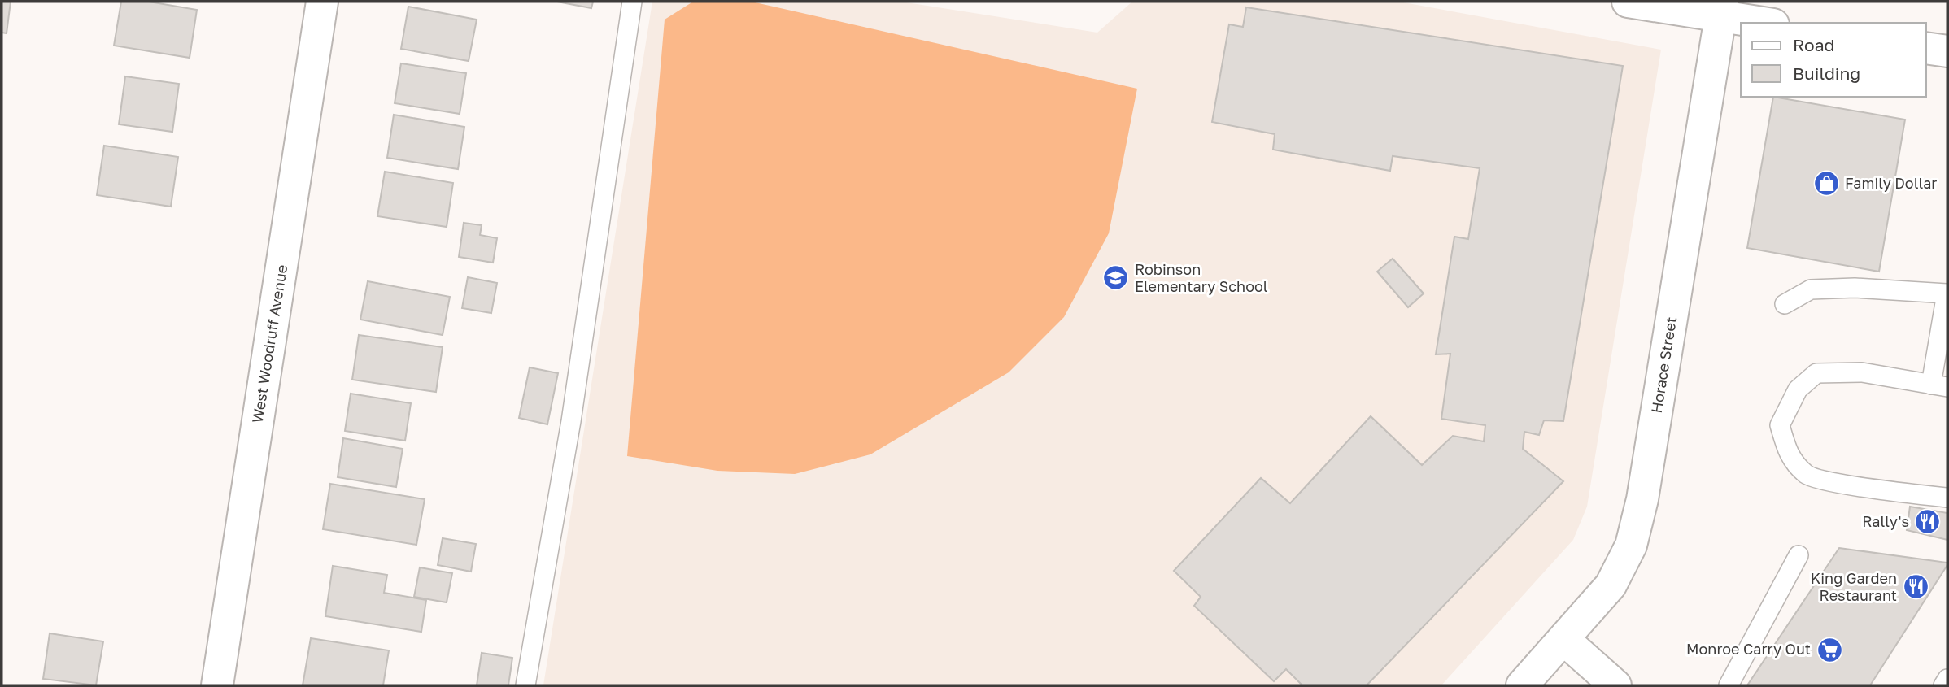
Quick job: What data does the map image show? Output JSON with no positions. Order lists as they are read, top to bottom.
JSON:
{
  "streets": {
    "street": ["West Woodruff Avenue", "Horace Street"]
  },
  "places": {
    "shop": ["Family Dollar"],
    "school or university": ["Robinson Elementary School"],
    "restaurant": ["Rally's", "King Garden Restaurant"],
    "supermarket": ["Monroe Carry Out"]
  },
  "legend": ["Road", "Building"]
}
